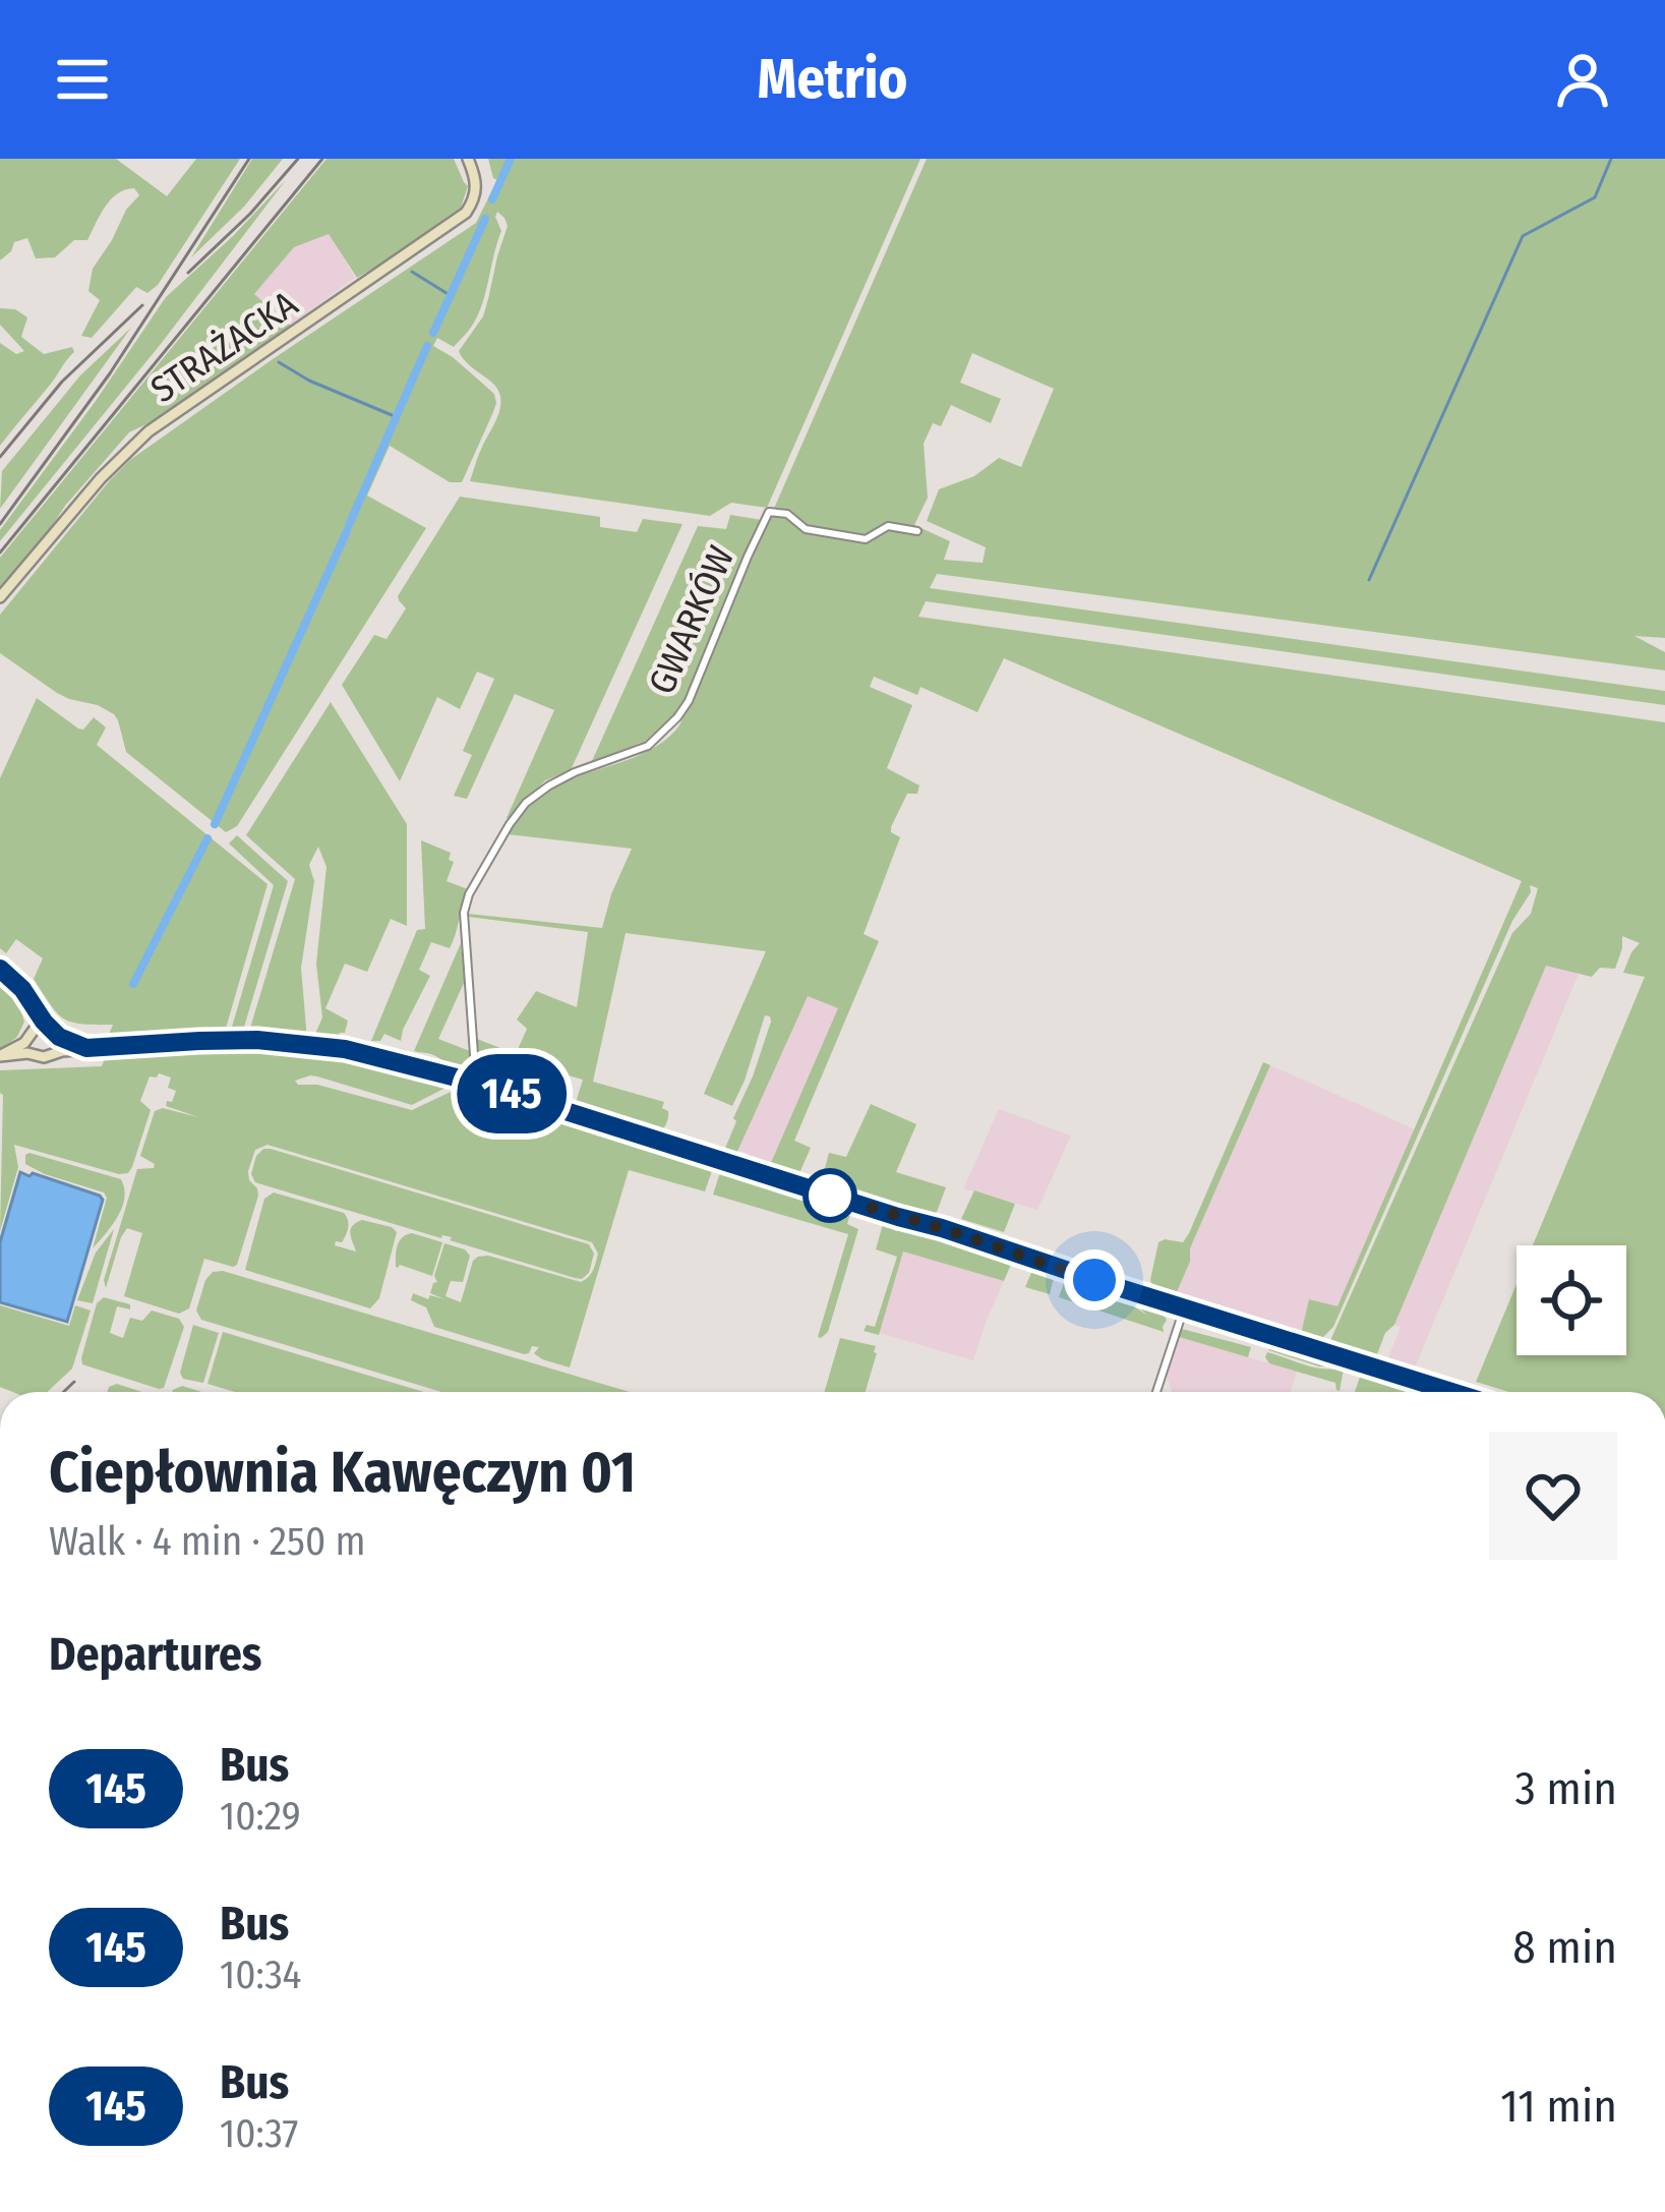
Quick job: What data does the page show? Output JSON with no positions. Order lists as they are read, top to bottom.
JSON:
{
  "streets": {
    "street": ["STRAŻACKA", "GWARKÓW"]
  },
  "lines": ["bus line 145"],
  "page": {
    "header": "Metrio",
    "on_map": "145",
    "heading": [
      ["Ciepłownia Kawęczyn 01", "Walk · 4 min · 250 m"],
      "Departures"
    ],
    "list": [
      {
        "mark": "145",
        "name": "Bus",
        "note": "10:29",
        "value": "3 min"
      },
      {
        "mark": "145",
        "name": "Bus",
        "note": "10:34",
        "value": "8 min"
      },
      {
        "mark": "145",
        "name": "Bus",
        "note": "10:37",
        "value": "11 min"
      }
    ]
  }
}
